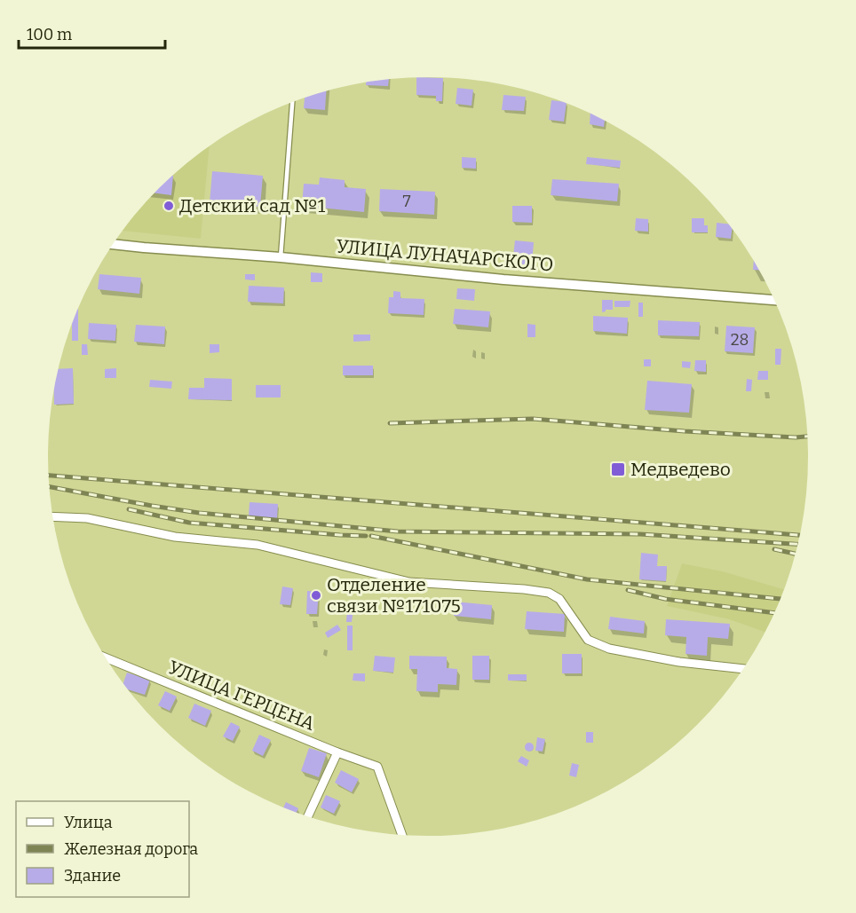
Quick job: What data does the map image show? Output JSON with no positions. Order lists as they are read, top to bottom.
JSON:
{
  "streets": {
    "street": ["УЛИЦА ЛУНАЧАРСКОГО", "УЛИЦА ГЕРЦЕНА"]
  },
  "places": {
    "other": ["Детский сад №1", "Отделение связи №171075"],
    "transit": ["Медведево"]
  },
  "house_numbers": ["7", "28"],
  "legend": ["Улица", "Железная дорога", "Здание"],
  "scale_bar": "100 m"
}
